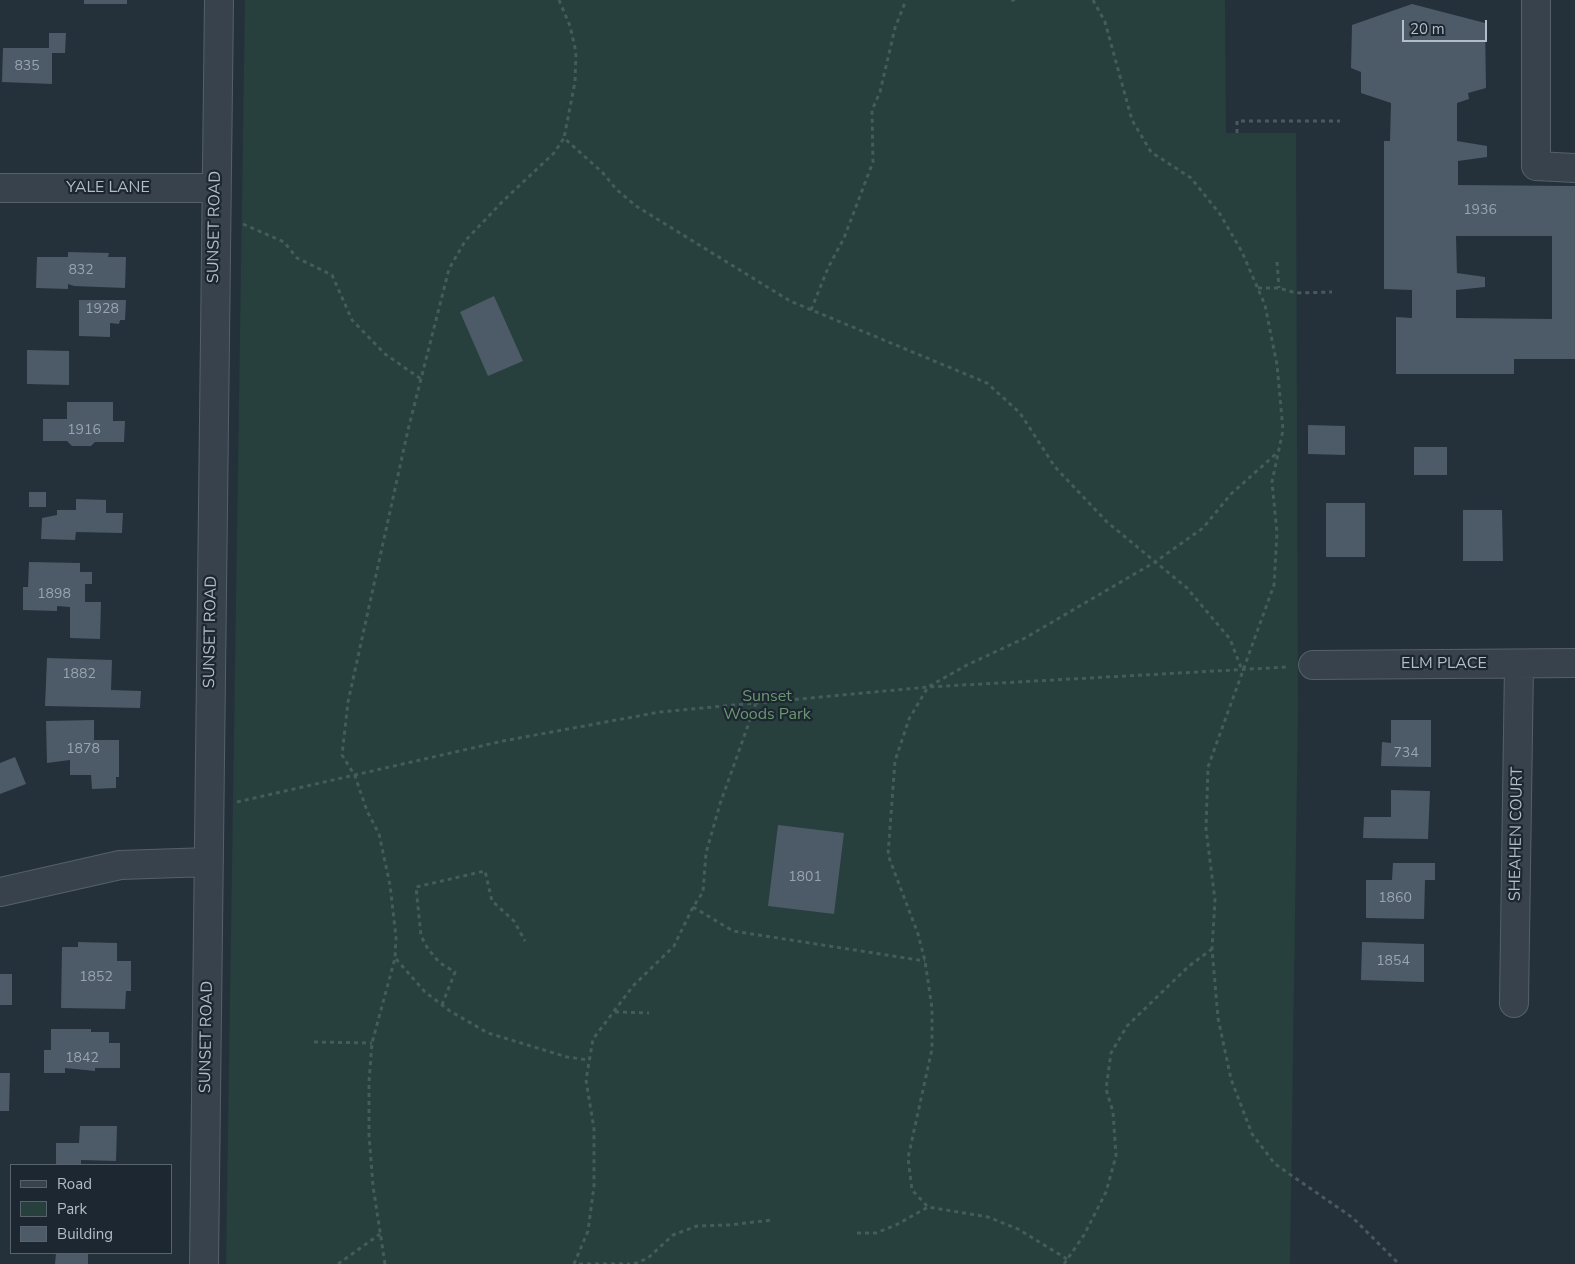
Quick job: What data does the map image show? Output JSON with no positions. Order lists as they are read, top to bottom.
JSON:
{
  "streets": {
    "street": [
      "YALE LANE",
      "SUNSET ROAD",
      "ELM PLACE",
      "SHEAHEN COURT"
    ]
  },
  "crossings": [
    ["YALE LANE", "SUNSET ROAD"],
    ["ELM PLACE", "SHEAHEN COURT"]
  ],
  "parks": ["Sunset Woods Park"],
  "house_numbers": [
    "835",
    "1936",
    "832",
    "1928",
    "1916",
    "1898",
    "1882",
    "1878",
    "734",
    "1801",
    "1860",
    "1854",
    "1852",
    "1842"
  ],
  "legend": ["Road", "Park", "Building"],
  "scale_bar": "20 m"
}
